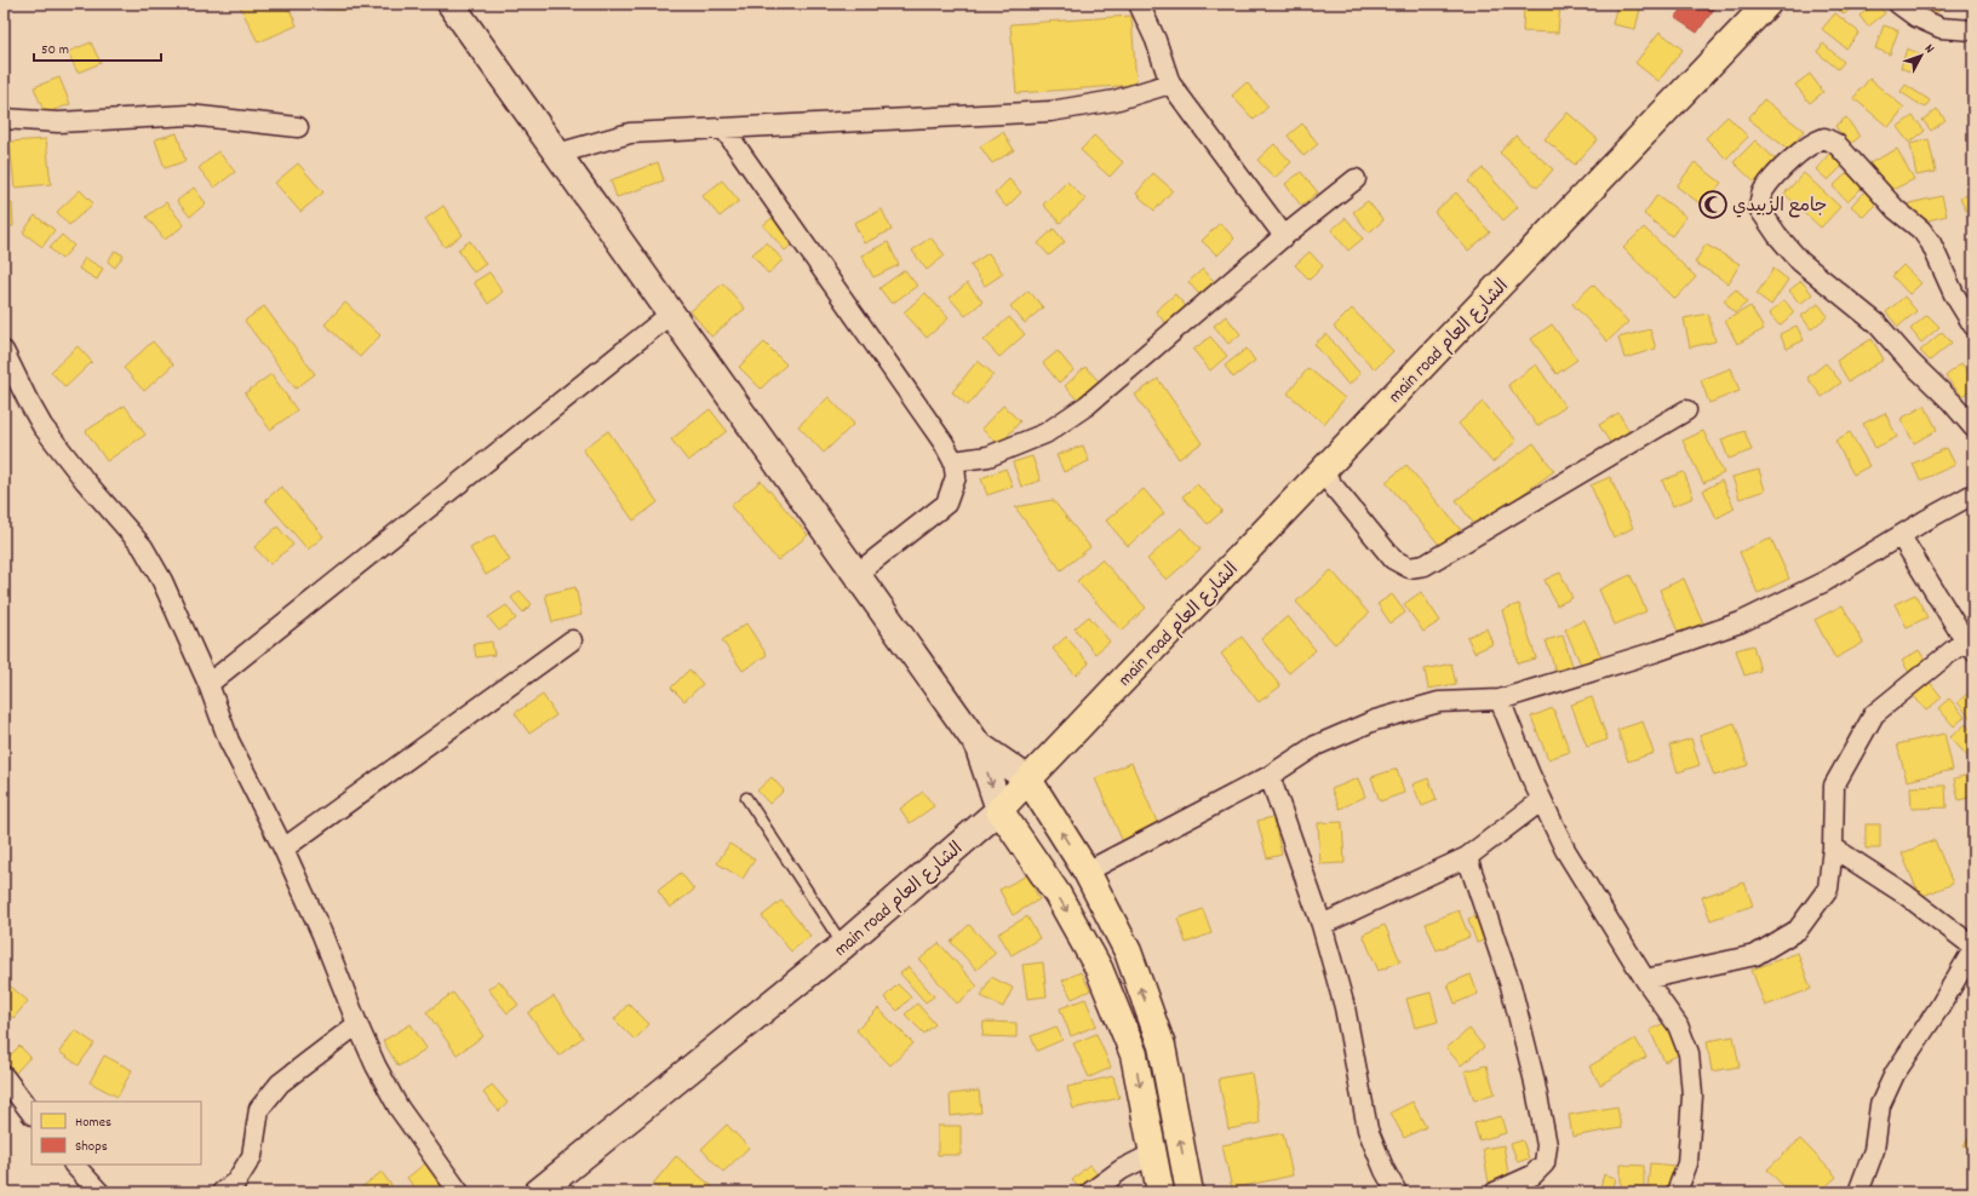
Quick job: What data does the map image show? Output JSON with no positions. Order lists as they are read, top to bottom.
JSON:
{
  "streets": {
    "highway": ["main road الشارع العام"]
  },
  "places": {
    "mosque": ["جامع الزبيدي"]
  },
  "legend": ["Homes", "Shops"],
  "scale_bar": "50 m",
  "north": "top right"
}
